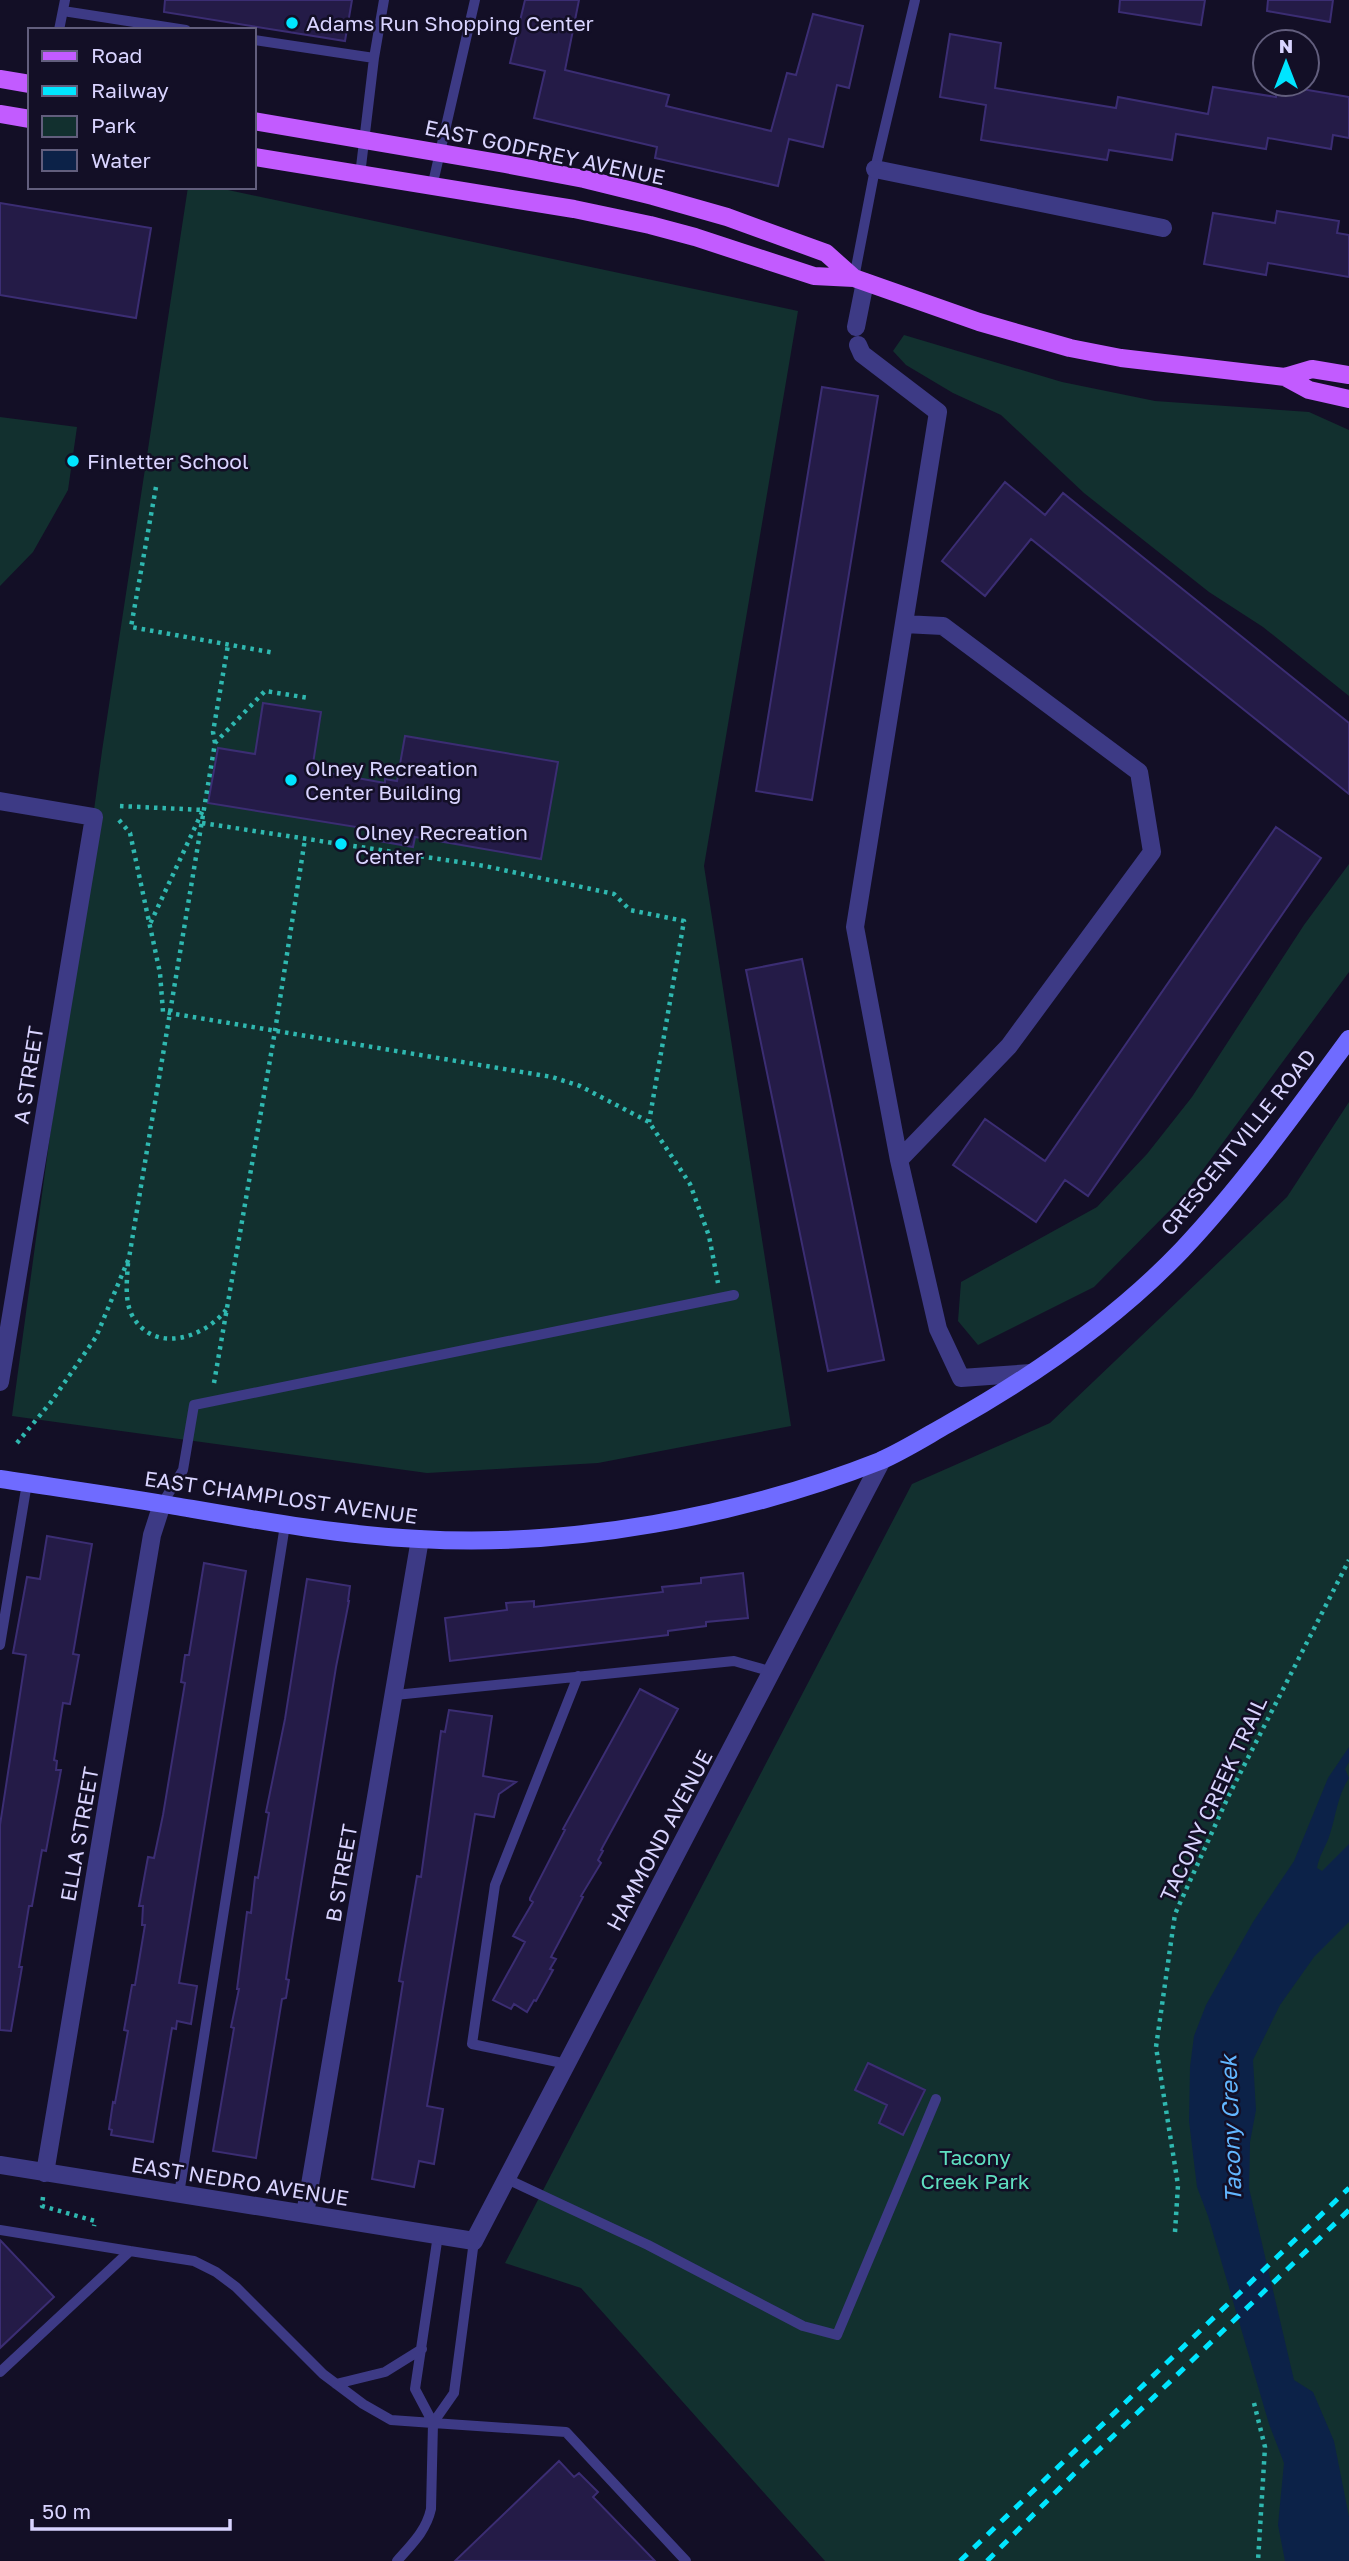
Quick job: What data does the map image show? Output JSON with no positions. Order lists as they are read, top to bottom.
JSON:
{
  "streets": {
    "main road": ["EAST GODFREY AVENUE"],
    "street": [
      "A STREET",
      "CRESCENTVILLE ROAD",
      "EAST CHAMPLOST AVENUE",
      "ELLA STREET",
      "HAMMOND AVENUE",
      "B STREET",
      "EAST NEDRO AVENUE"
    ],
    "path": ["TACONY CREEK TRAIL"]
  },
  "crossings": [
    ["CRESCENTVILLE ROAD", "EAST CHAMPLOST AVENUE"],
    ["CRESCENTVILLE ROAD", "HAMMOND AVENUE"],
    ["EAST CHAMPLOST AVENUE", "ELLA STREET"],
    ["EAST CHAMPLOST AVENUE", "HAMMOND AVENUE"],
    ["EAST CHAMPLOST AVENUE", "B STREET"],
    ["ELLA STREET", "EAST NEDRO AVENUE"],
    ["HAMMOND AVENUE", "EAST NEDRO AVENUE"],
    ["B STREET", "EAST NEDRO AVENUE"]
  ],
  "water": ["Tacony Creek"],
  "parks": ["Tacony Creek Park"],
  "places": [
    "Adams Run Shopping Center",
    "Finletter School",
    "Olney Recreation Center Building",
    "Olney Recreation Center"
  ],
  "legend": [
    "Road",
    "Railway",
    "Park",
    "Water"
  ],
  "scale_bar": "50 m",
  "north": "top"
}
